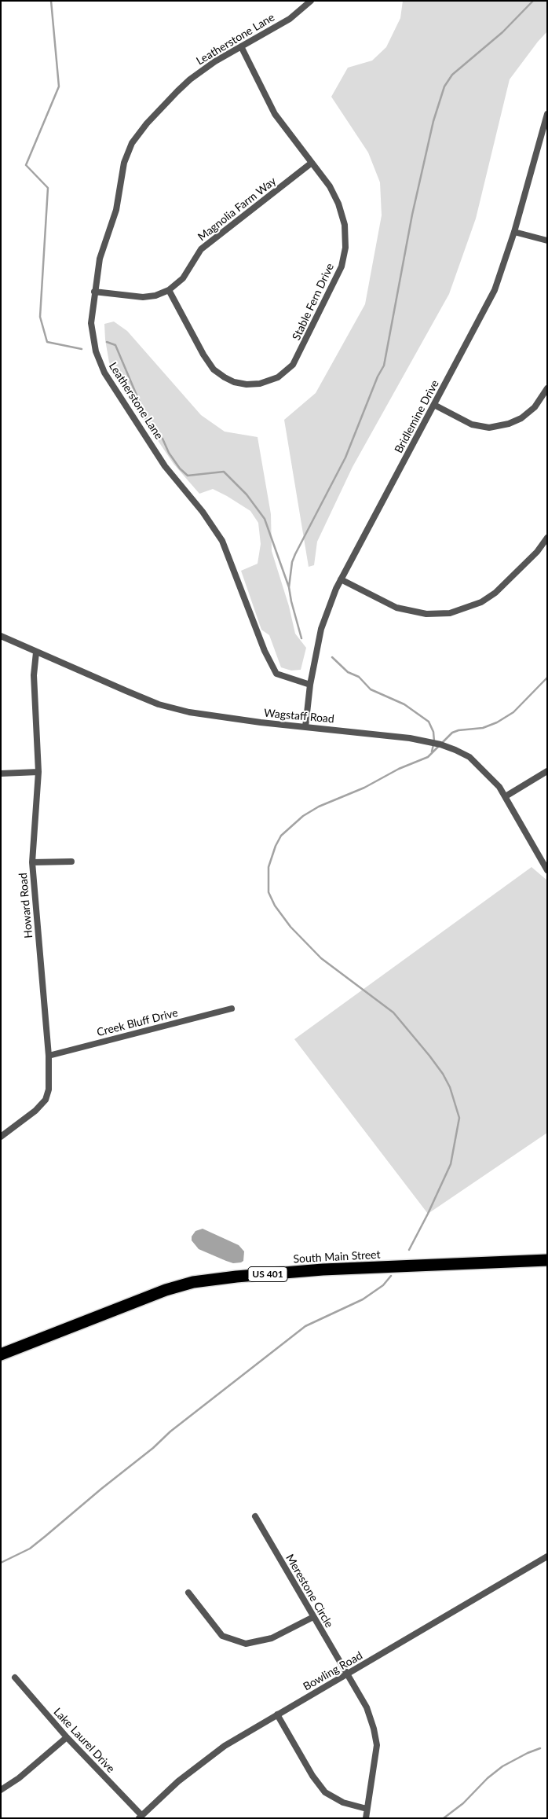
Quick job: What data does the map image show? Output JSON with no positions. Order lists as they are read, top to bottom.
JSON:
{
  "streets": {
    "highway": ["South Main Street", "US 401"],
    "street": [
      "Leatherstone Lane",
      "Magnolia Farm Way",
      "Stable Fern Drive",
      "Bridlemine Drive",
      "Wagstaff Road",
      "Howard Road",
      "Creek Bluff Drive",
      "Merestone Circle",
      "Bowling Road",
      "Lake Laurel Drive"
    ]
  },
  "crossings": [
    ["Leatherstone Lane", "Magnolia Farm Way"],
    ["Leatherstone Lane", "Stable Fern Drive"],
    ["Leatherstone Lane", "Bridlemine Drive"],
    ["Magnolia Farm Way", "Stable Fern Drive"],
    ["Bridlemine Drive", "Wagstaff Road"],
    ["Wagstaff Road", "Howard Road"],
    ["Howard Road", "Creek Bluff Drive"],
    ["Merestone Circle", "Bowling Road"],
    ["Bowling Road", "Lake Laurel Drive"]
  ]
}
